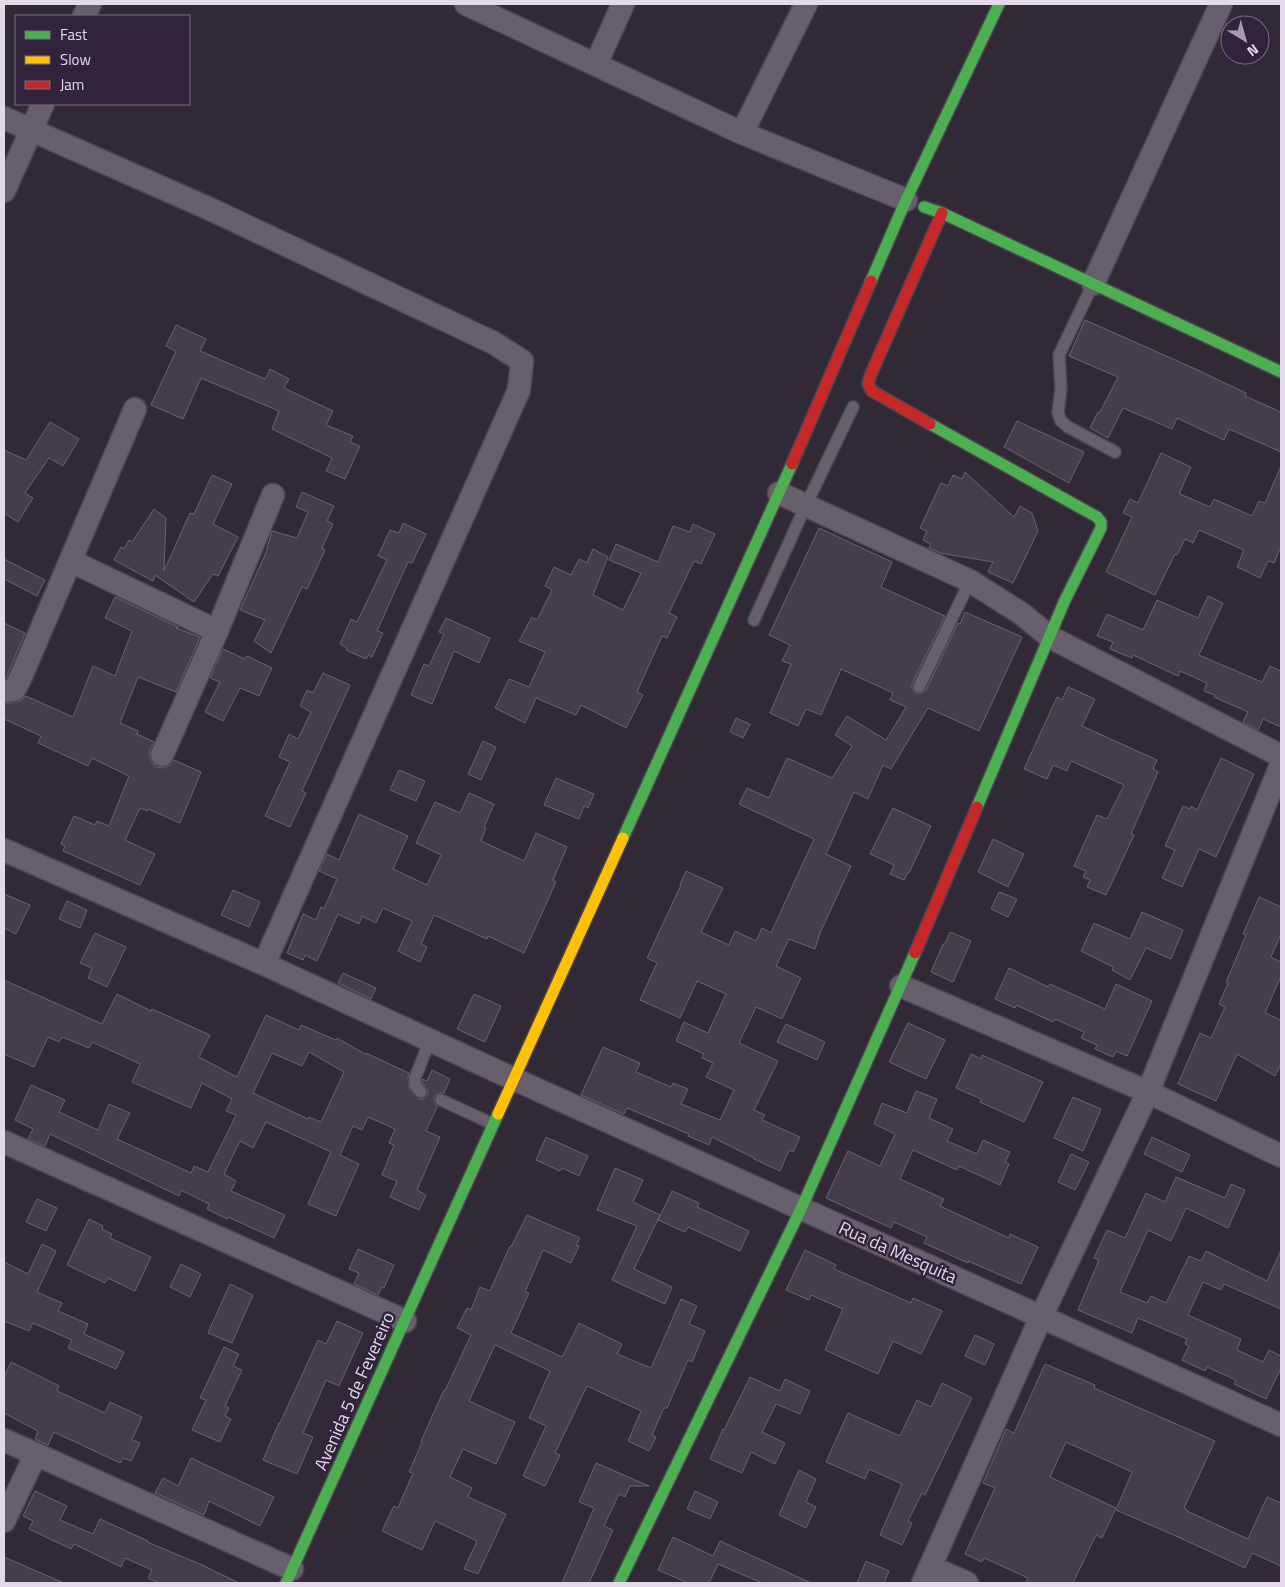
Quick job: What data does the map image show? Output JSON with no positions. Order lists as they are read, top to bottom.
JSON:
{
  "streets": {
    "street": ["Rua da Mesquita", "Avenida 5 de Fevereiro"]
  },
  "crossings": [
    ["Rua da Mesquita", "Avenida 5 de Fevereiro"]
  ],
  "legend": ["Fast", "Slow", "Jam"],
  "north": "bottom right"
}
